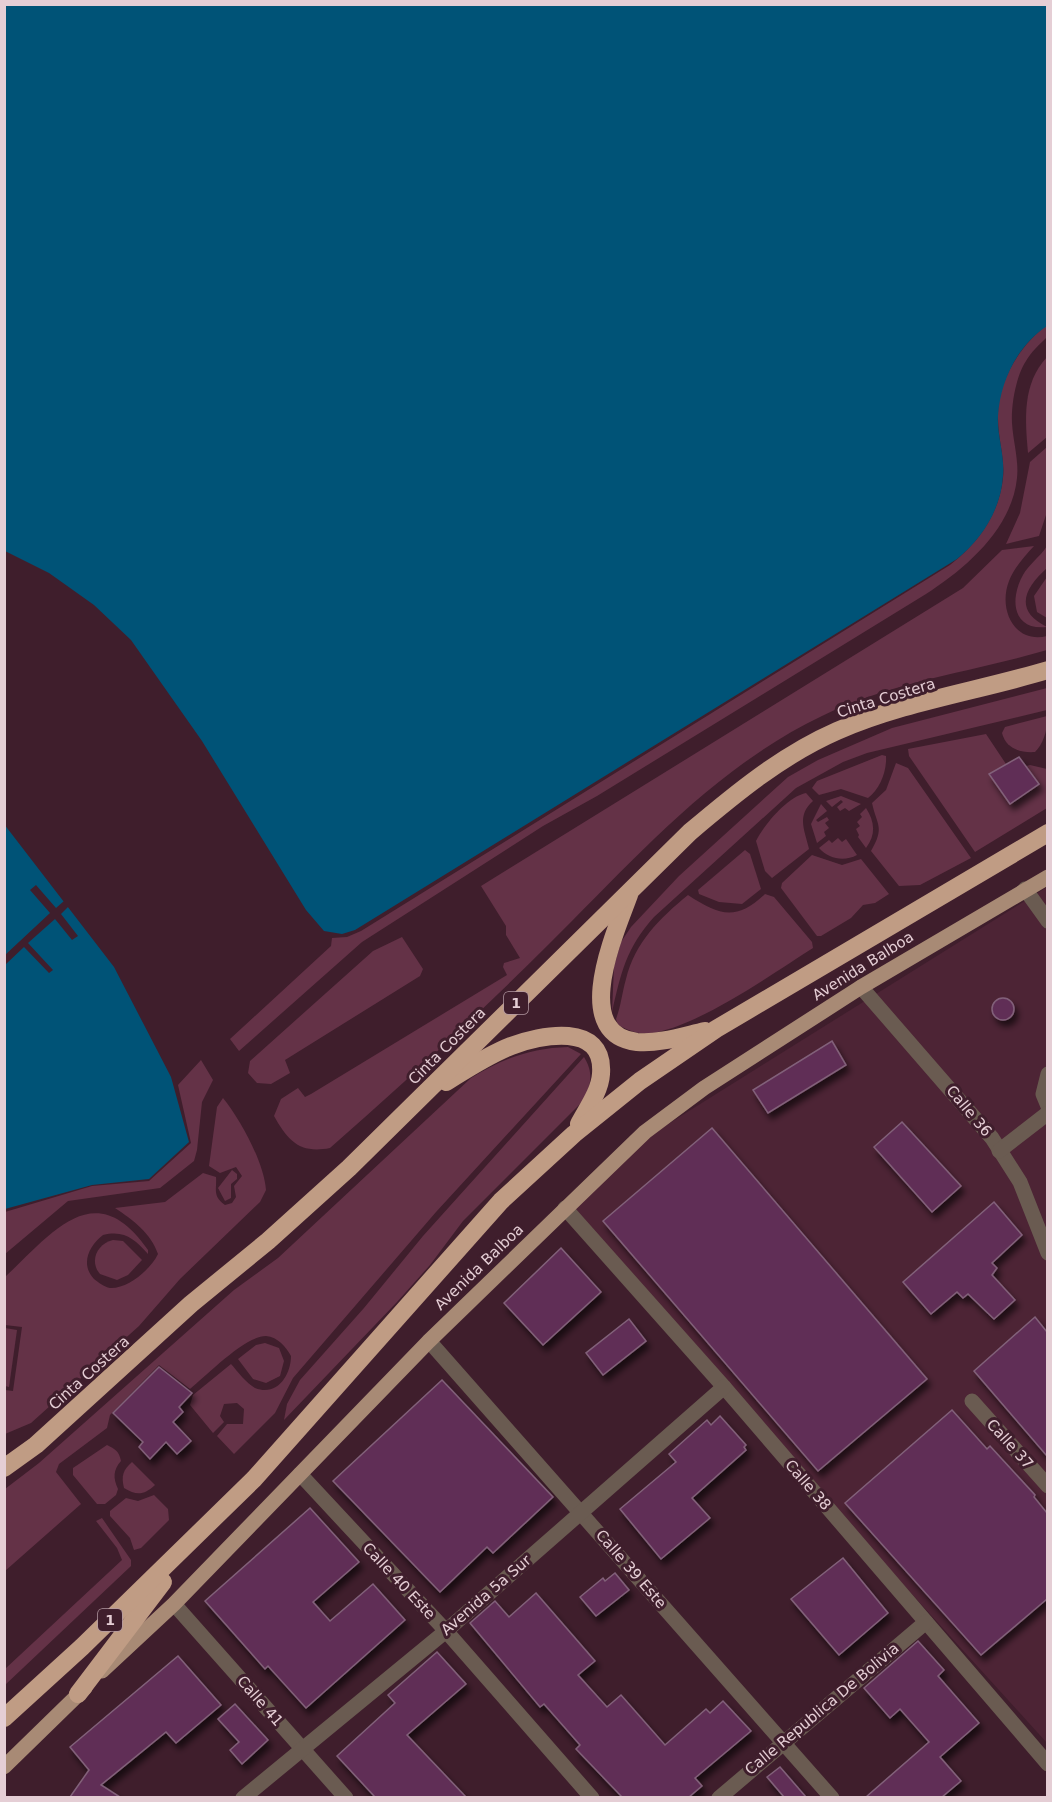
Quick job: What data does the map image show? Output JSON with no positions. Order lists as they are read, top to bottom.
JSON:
{
  "streets": {
    "highway": ["Cinta Costera", "Avenida Balboa", "1"],
    "street": [
      "Calle 36",
      "Calle 37",
      "Calle 38",
      "Calle 39 Este",
      "Calle 40 Este",
      "Avenida 5a Sur",
      "Calle 41",
      "Calle Republica De Bolivia"
    ]
  },
  "crossings": [
    ["Avenida Balboa", "Calle 36"],
    ["Avenida Balboa", "Calle 38"],
    ["Avenida Balboa", "Calle 39 Este"],
    ["Avenida Balboa", "Calle 40 Este"],
    ["Avenida Balboa", "Calle 41"],
    ["Calle 38", "Avenida 5a Sur"],
    ["Calle 38", "Calle Republica De Bolivia"],
    ["Calle 39 Este", "Avenida 5a Sur"],
    ["Calle 39 Este", "Calle Republica De Bolivia"],
    ["Calle 40 Este", "Avenida 5a Sur"],
    ["Avenida 5a Sur", "Calle 41"]
  ]
}
